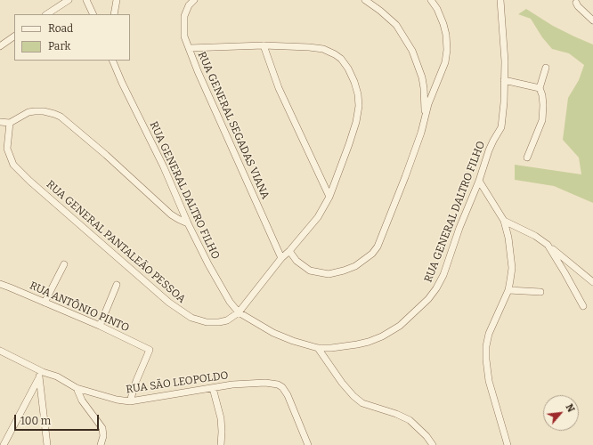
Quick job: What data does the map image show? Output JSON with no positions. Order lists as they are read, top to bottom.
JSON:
{
  "streets": {
    "street": [
      "RUA GENERAL SEGADAS VIANA",
      "RUA GENERAL DALTRO FILHO",
      "RUA GENERAL PANTALEÃO PESSOA",
      "RUA ANTÔNIO PINTO",
      "RUA SÃO LEOPOLDO"
    ]
  },
  "crossings": [
    ["RUA GENERAL SEGADAS VIANA", "RUA GENERAL PANTALEÃO PESSOA"],
    ["RUA GENERAL DALTRO FILHO", "RUA GENERAL PANTALEÃO PESSOA"],
    ["RUA ANTÔNIO PINTO", "RUA SÃO LEOPOLDO"]
  ],
  "legend": ["Road", "Park"],
  "scale_bar": "100 m",
  "north": "top right"
}
